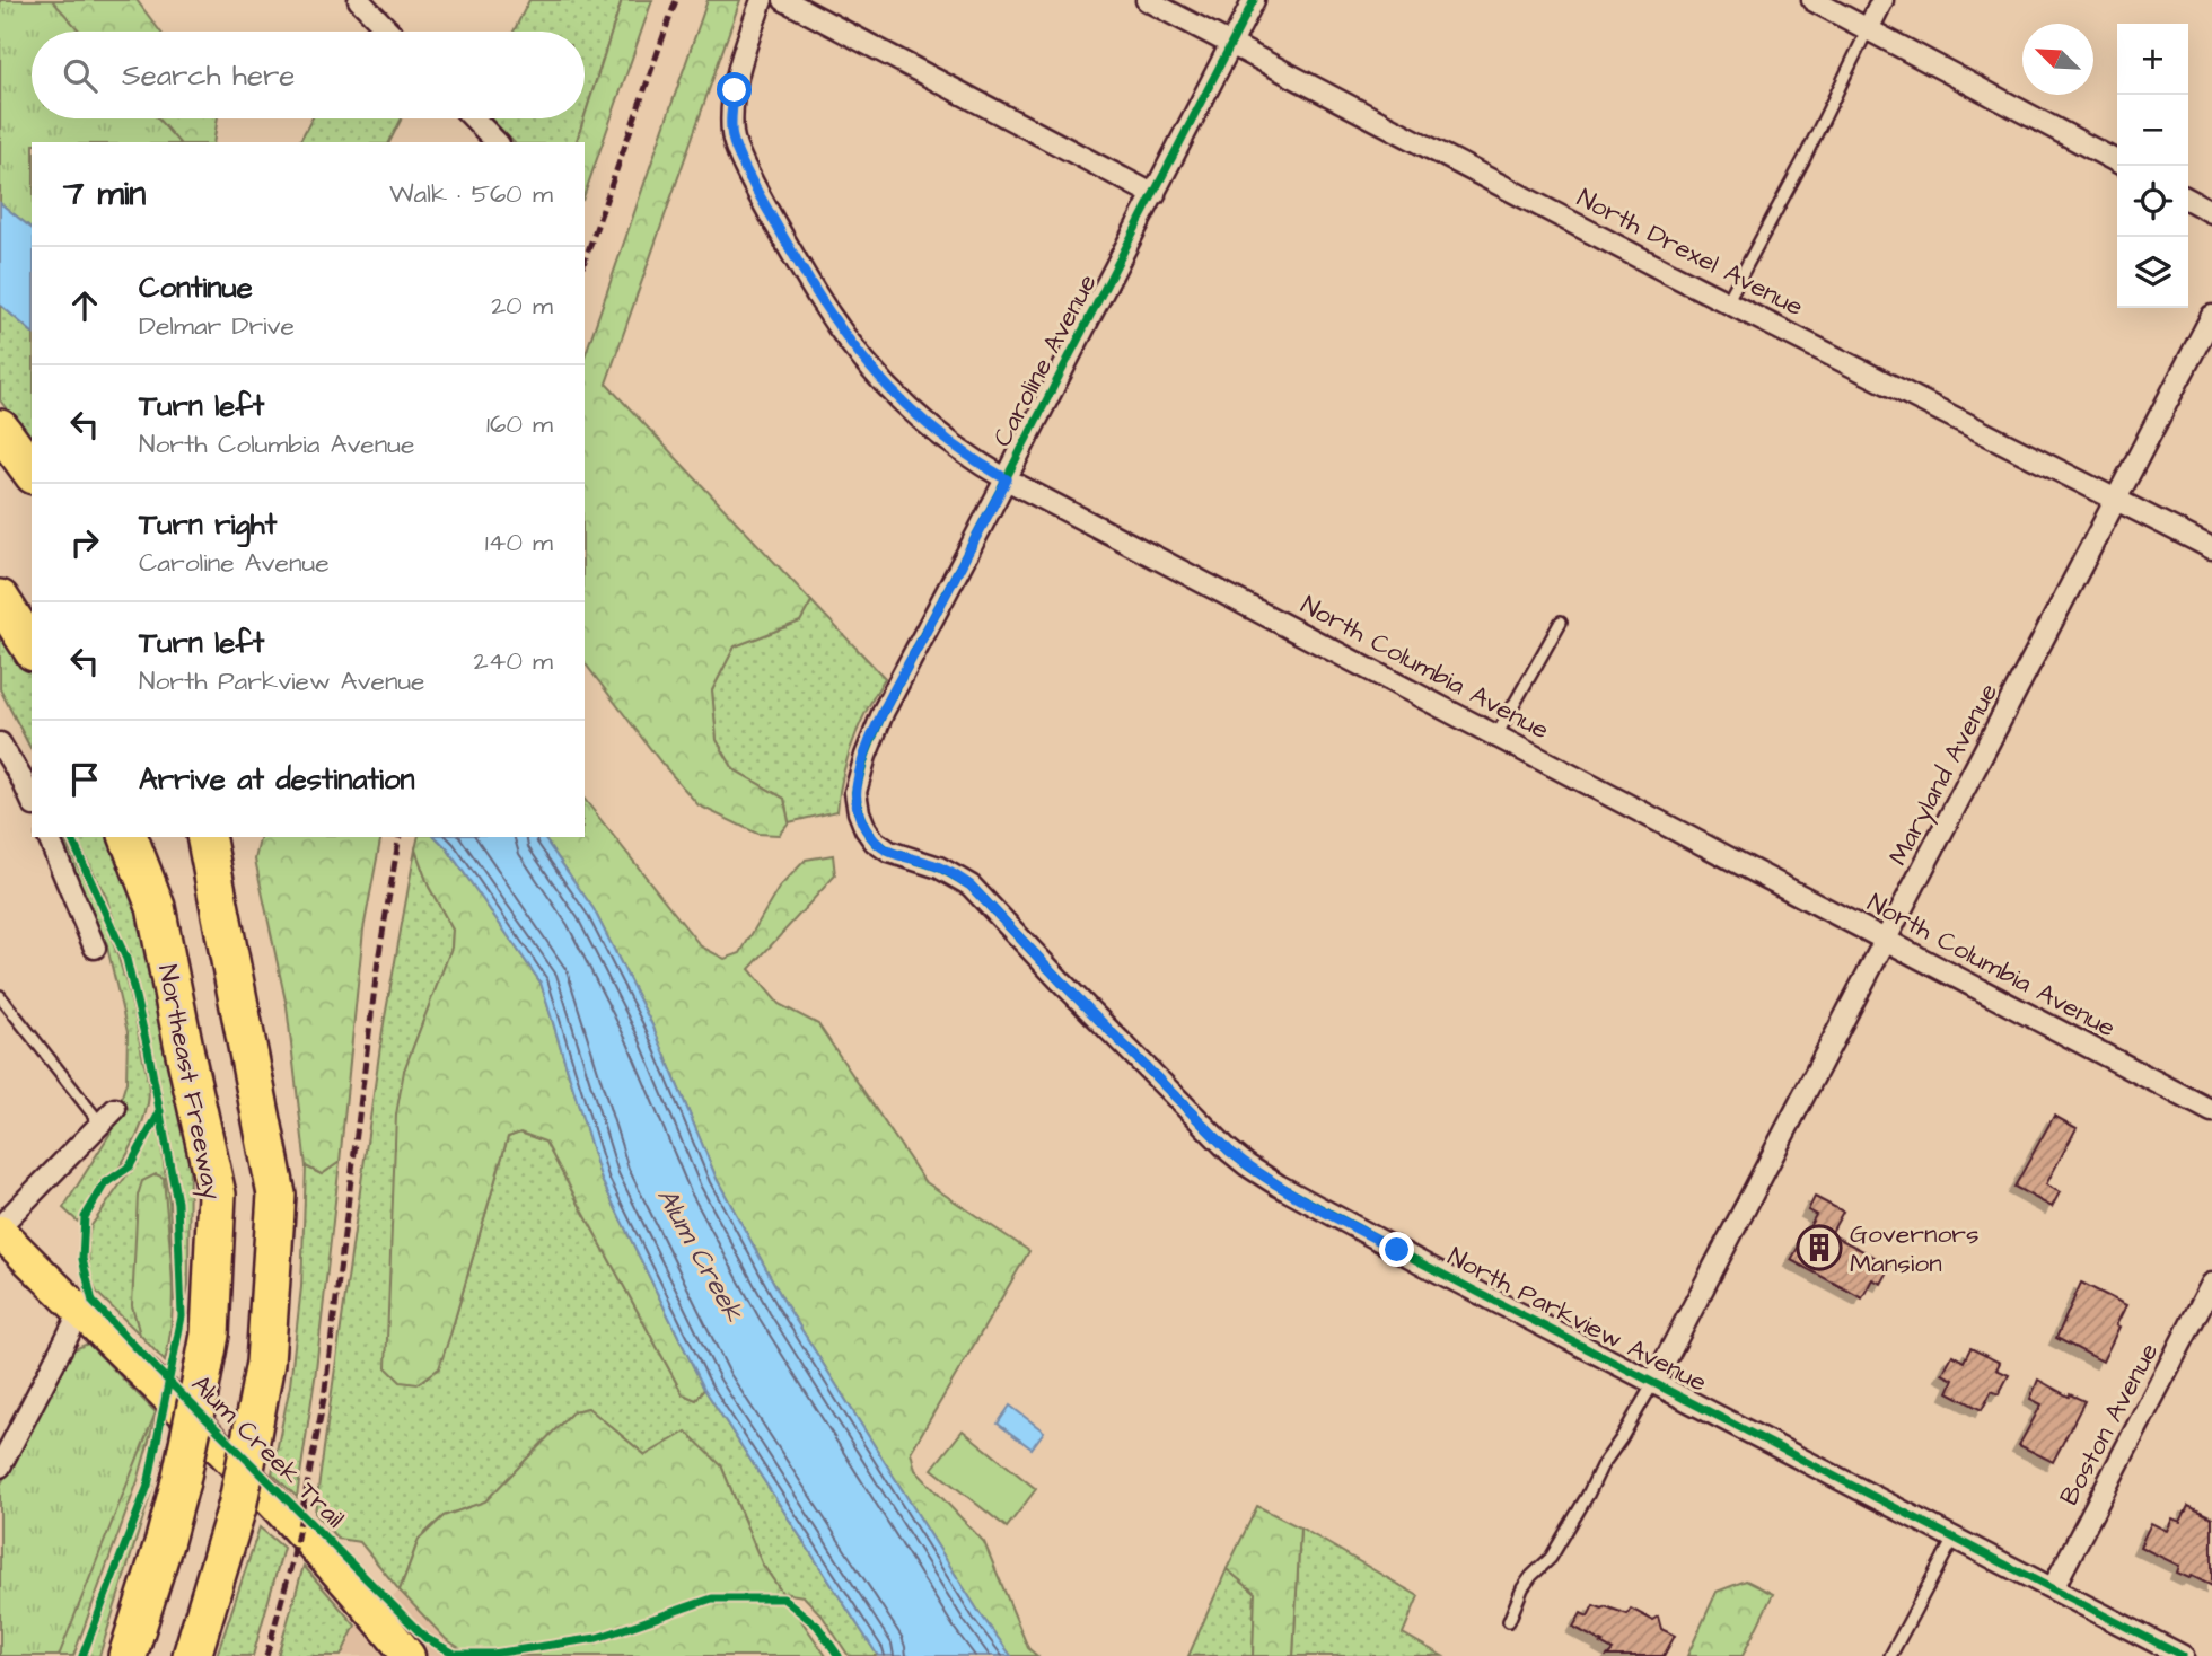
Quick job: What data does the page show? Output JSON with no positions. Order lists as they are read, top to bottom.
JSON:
{
  "streets": {
    "highway": ["Northeast Freeway"],
    "street": [
      "North Drexel Avenue",
      "Caroline Avenue",
      "North Columbia Avenue",
      "Maryland Avenue",
      "North Parkview Avenue",
      "Boston Avenue"
    ],
    "cycle path": ["Alum Creek Trail"]
  },
  "crossings": [
    ["North Drexel Avenue", "Caroline Avenue"],
    ["North Drexel Avenue", "Maryland Avenue"],
    ["Caroline Avenue", "North Columbia Avenue"],
    ["Caroline Avenue", "North Parkview Avenue"],
    ["North Columbia Avenue", "Maryland Avenue"],
    ["Maryland Avenue", "North Parkview Avenue"],
    ["North Parkview Avenue", "Boston Avenue"]
  ],
  "water": ["Alum Creek"],
  "places": {
    "building": ["Governors Mansion"]
  },
  "north": "top left",
  "page": {
    "map_buttons": ["+", "−"],
    "search": "Search here",
    "heading": ["7 min", "Walk · 560 m"],
    "list": [
      ["Continue", "Delmar Drive", "20 m"],
      ["Turn left", "North Columbia Avenue", "160 m"],
      ["Turn right", "Caroline Avenue", "140 m"],
      ["Turn left", "North Parkview Avenue", "240 m"],
      "Arrive at destination"
    ]
  }
}
